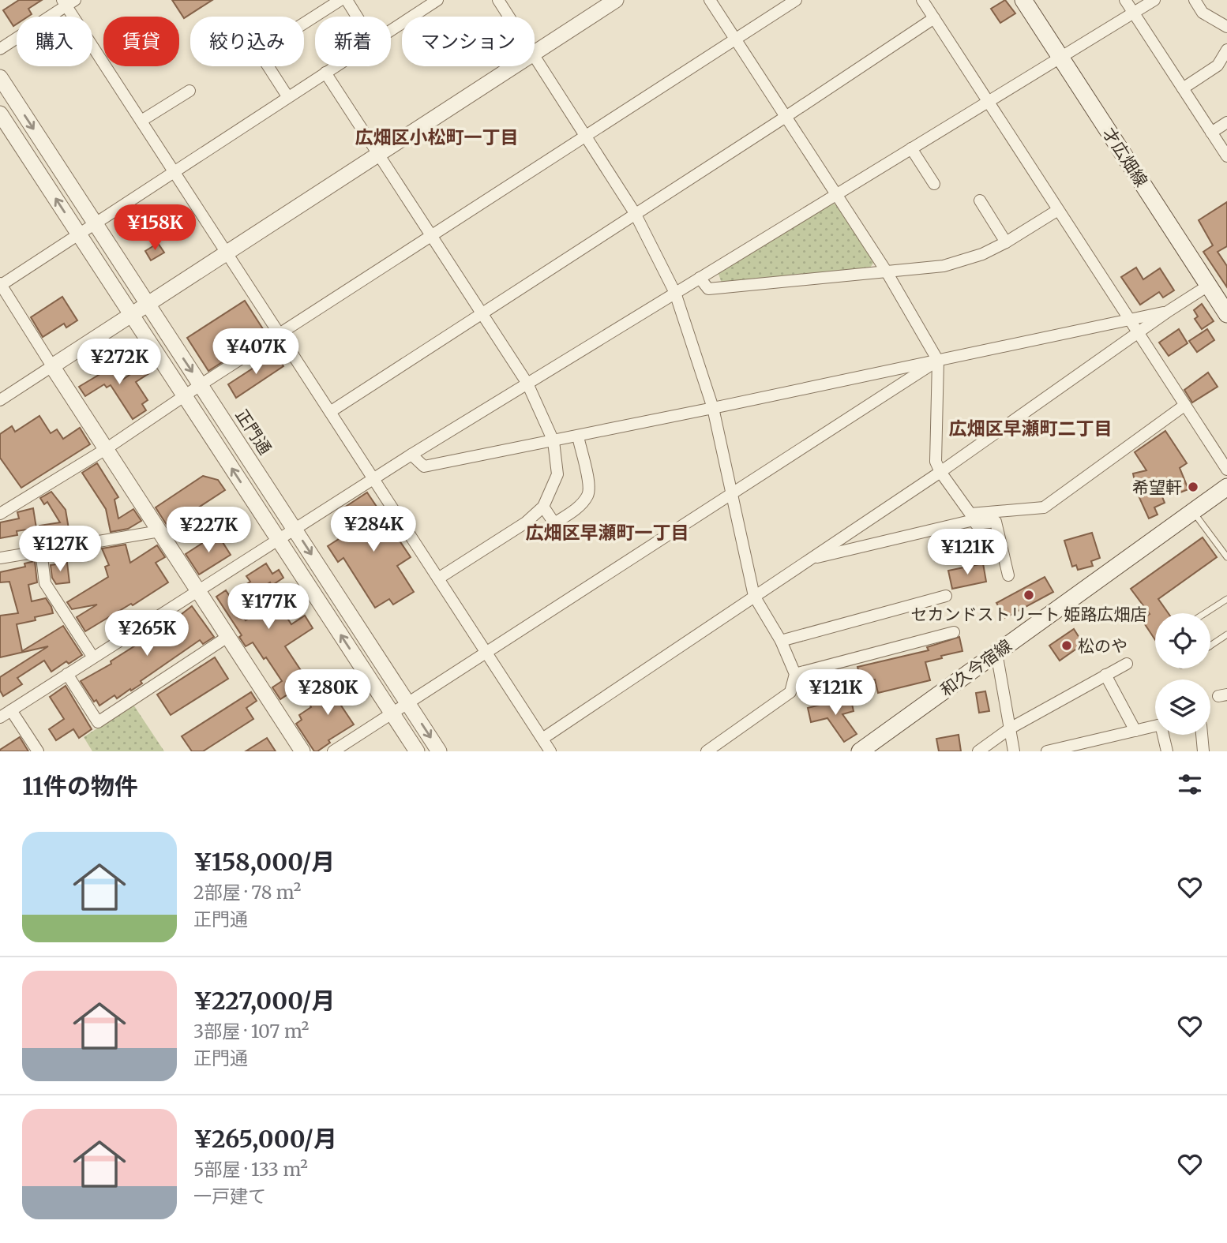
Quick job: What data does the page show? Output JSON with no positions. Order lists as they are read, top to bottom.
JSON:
{
  "streets": {
    "main road": ["才広畑線", "和久今宿線"],
    "street": ["正門通"]
  },
  "districts": ["広畑区小松町一丁目", "広畑区早瀬町二丁目", "広畑区早瀬町一丁目"],
  "places": ["希望軒", "セカンドストリート 姫路広畑店", "松のや"],
  "page": {
    "chip": [
      "購入",
      "賃貸",
      "絞り込み",
      "新着",
      "マンション"
    ],
    "price": [
      "¥158K",
      "¥407K",
      "¥272K",
      "¥284K",
      "¥227K",
      "¥127K",
      "¥121K",
      "¥177K",
      "¥265K",
      "¥280K",
      "¥121K"
    ],
    "heading": "11件の物件",
    "list": [
      {
        "name": "¥158,000/月",
        "note": "2部屋 · 78 m² · 正門通"
      },
      {
        "name": "¥227,000/月",
        "note": "3部屋 · 107 m² · 正門通"
      },
      {
        "name": "¥265,000/月",
        "note": "5部屋 · 133 m² · 一戸建て"
      }
    ]
  }
}
